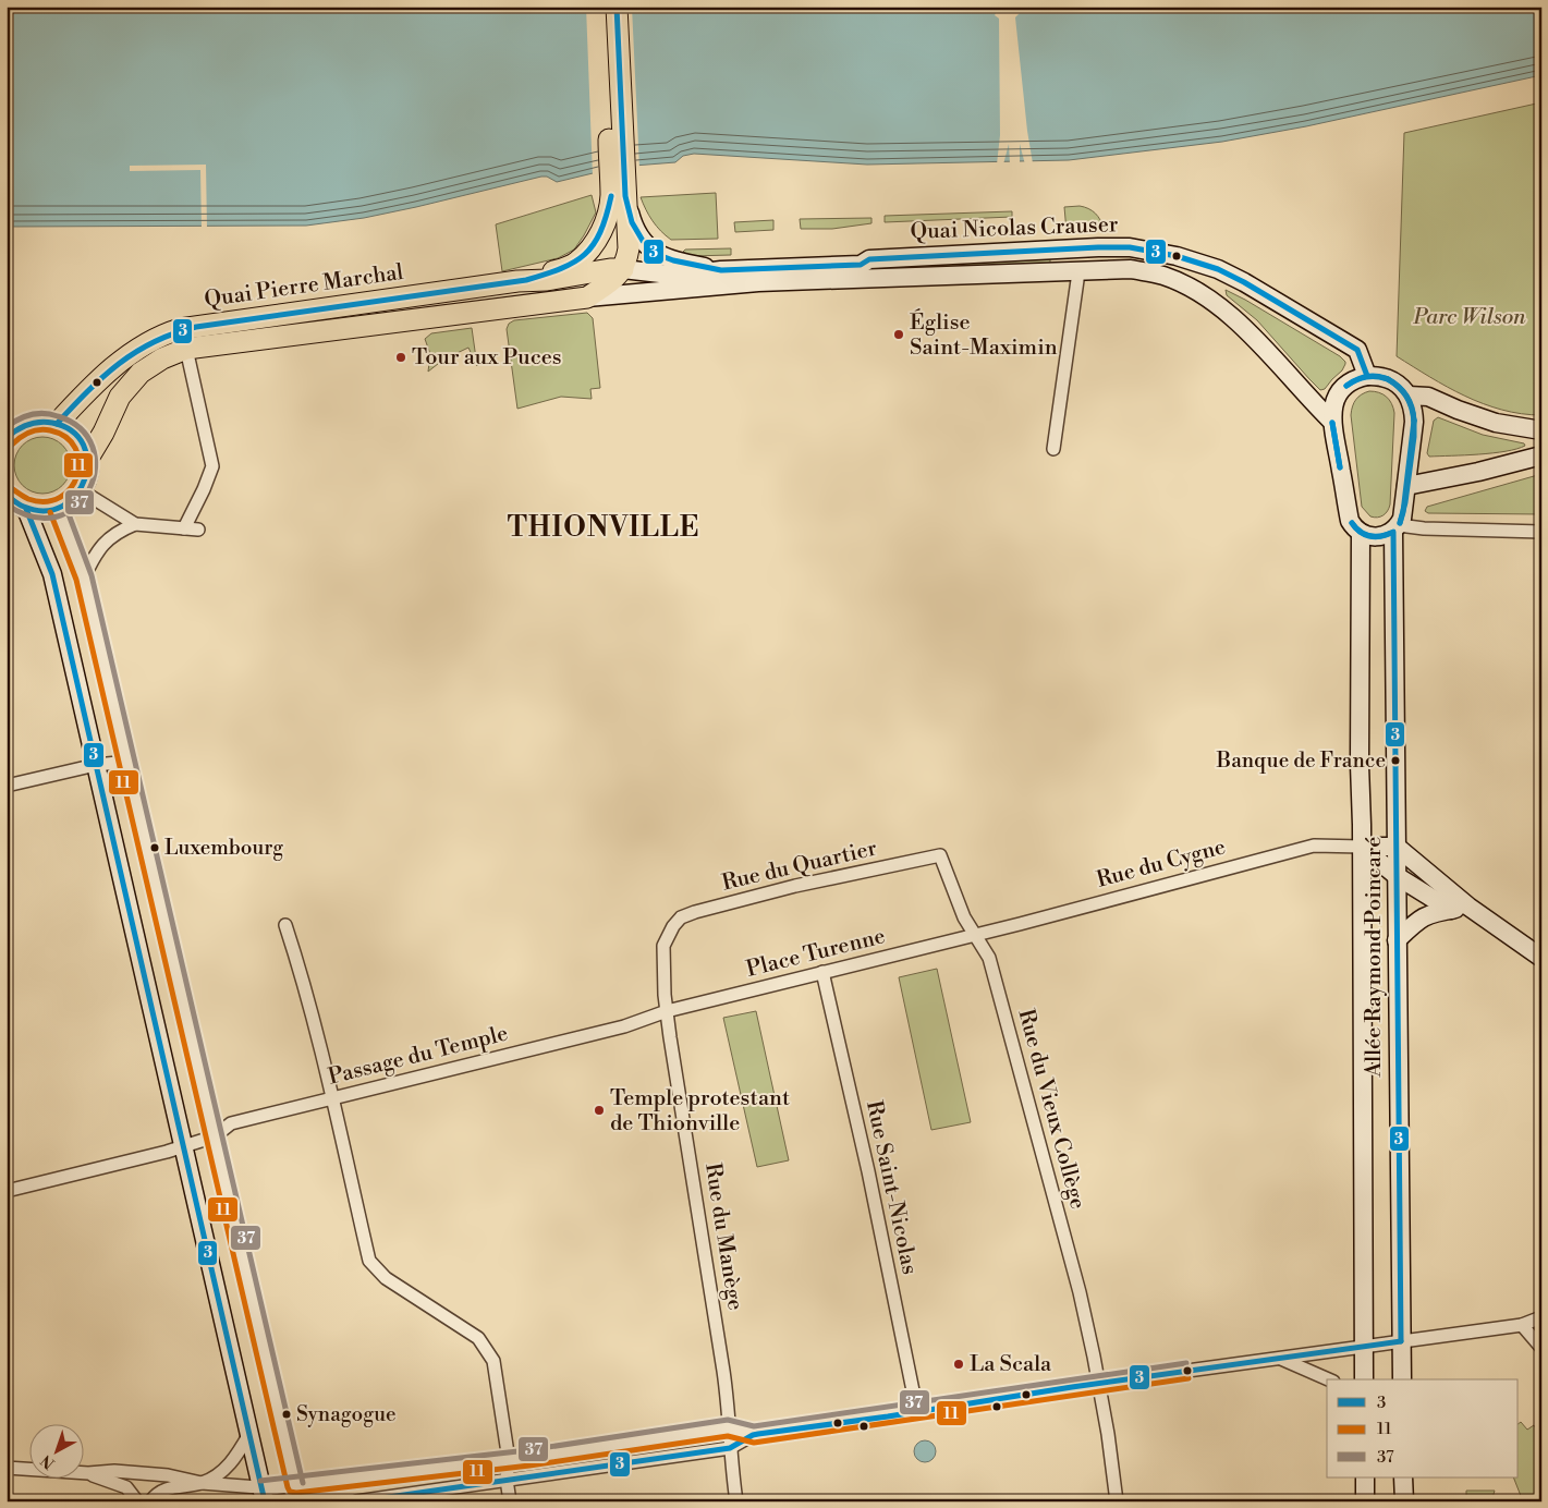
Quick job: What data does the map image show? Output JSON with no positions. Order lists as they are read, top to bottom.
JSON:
{
  "streets": {
    "main road": ["Quai Nicolas Crauser", "Quai Pierre Marchal", "Allée Raymond Poincaré"],
    "street": [
      "Rue du Cygne",
      "Rue du Quartier",
      "Place Turenne",
      "Passage du Temple",
      "Rue du Vieux Collège",
      "Rue Saint-Nicolas",
      "Rue du Manège"
    ]
  },
  "crossings": [
    ["Quai Nicolas Crauser", "Quai Pierre Marchal"],
    ["Rue du Cygne", "Place Turenne"],
    ["Rue du Cygne", "Allée Raymond Poincaré"],
    ["Rue du Cygne", "Rue du Vieux Collège"],
    ["Rue du Quartier", "Rue du Vieux Collège"],
    ["Rue du Quartier", "Rue du Manège"],
    ["Place Turenne", "Passage du Temple"],
    ["Place Turenne", "Rue du Vieux Collège"],
    ["Place Turenne", "Rue Saint-Nicolas"],
    ["Place Turenne", "Rue du Manège"],
    ["Passage du Temple", "Rue du Manège"]
  ],
  "districts": ["THIONVILLE"],
  "parks": ["Parc Wilson"],
  "places": [
    "Église Saint-Maximin",
    "Tour aux Puces",
    "Banque de France",
    "Luxembourg",
    "Temple protestant de Thionville",
    "La Scala",
    "Synagogue"
  ],
  "lines": ["transit line 3", "transit line 37", "transit line 11"],
  "legend": ["3", "11", "37"],
  "north": "bottom left"
}
